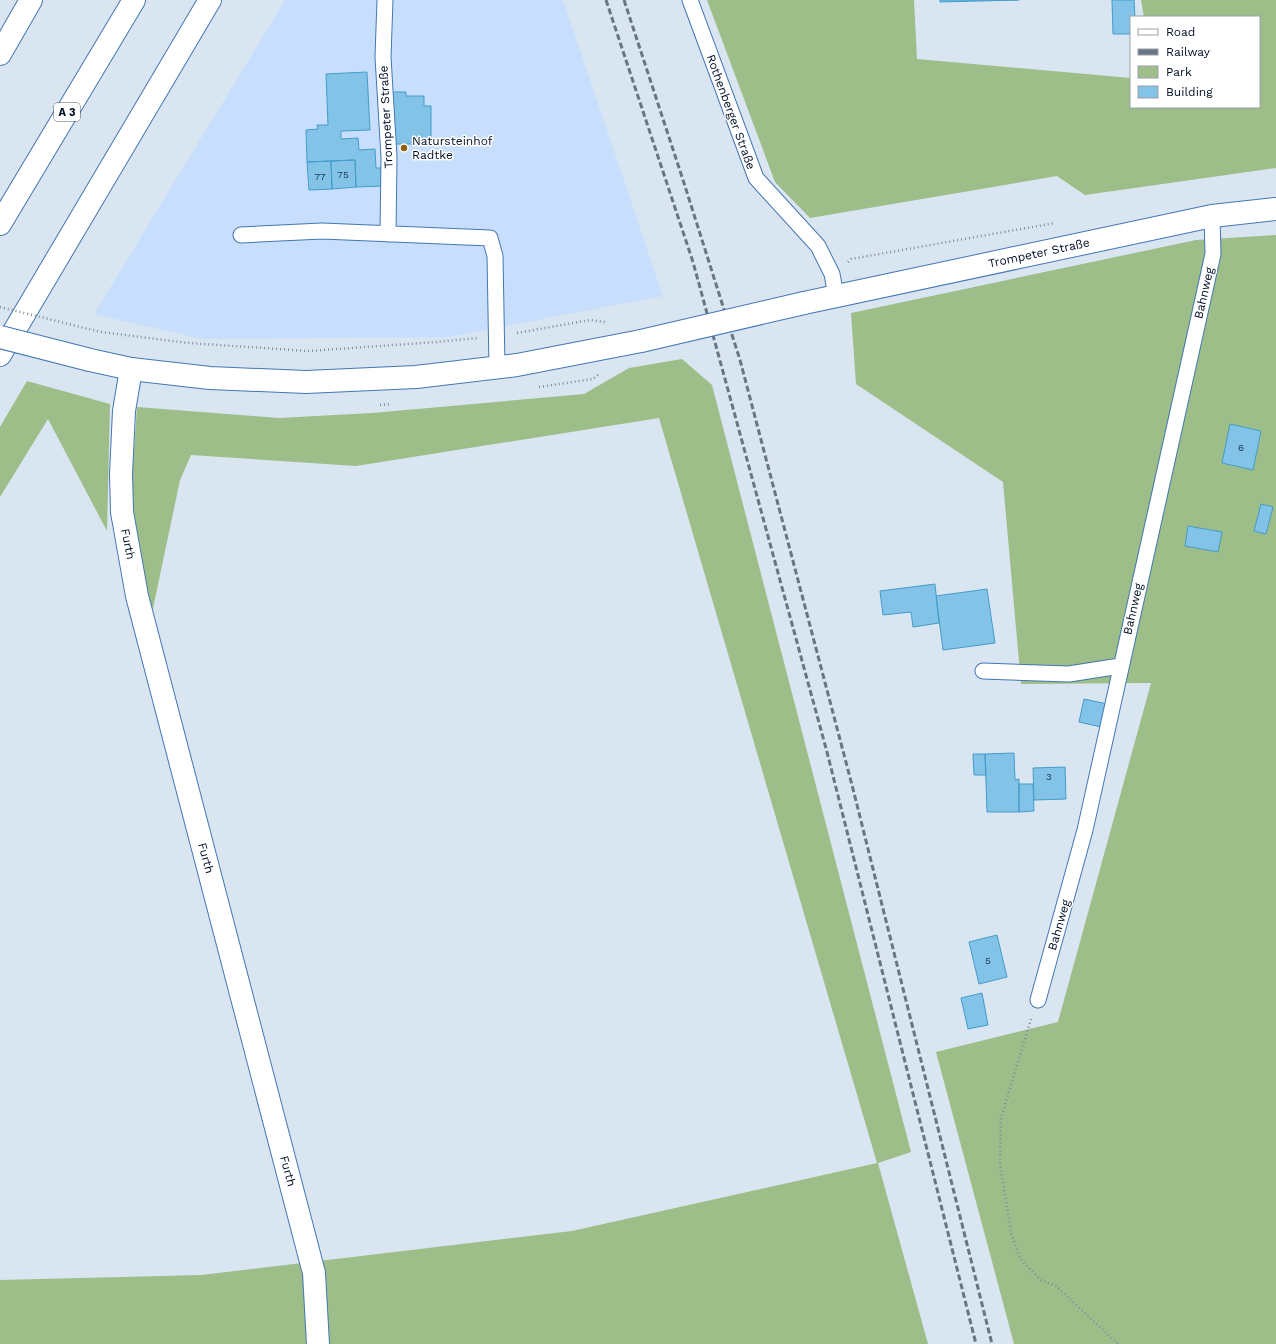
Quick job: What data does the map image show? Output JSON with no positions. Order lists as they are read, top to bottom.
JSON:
{
  "streets": {
    "main road": ["A 3", "Trompeter Straße", "Furth"],
    "lane": ["Rothenberger Straße", "Bahnweg"]
  },
  "crossings": [
    ["Rothenberger Straße", "Trompeter Straße"],
    ["Trompeter Straße", "Bahnweg"],
    ["Trompeter Straße", "Furth"]
  ],
  "places": ["Natursteinhof Radtke"],
  "house_numbers": [
    "75",
    "77",
    "6",
    "3",
    "5"
  ],
  "legend": [
    "Road",
    "Railway",
    "Park",
    "Building"
  ]
}
